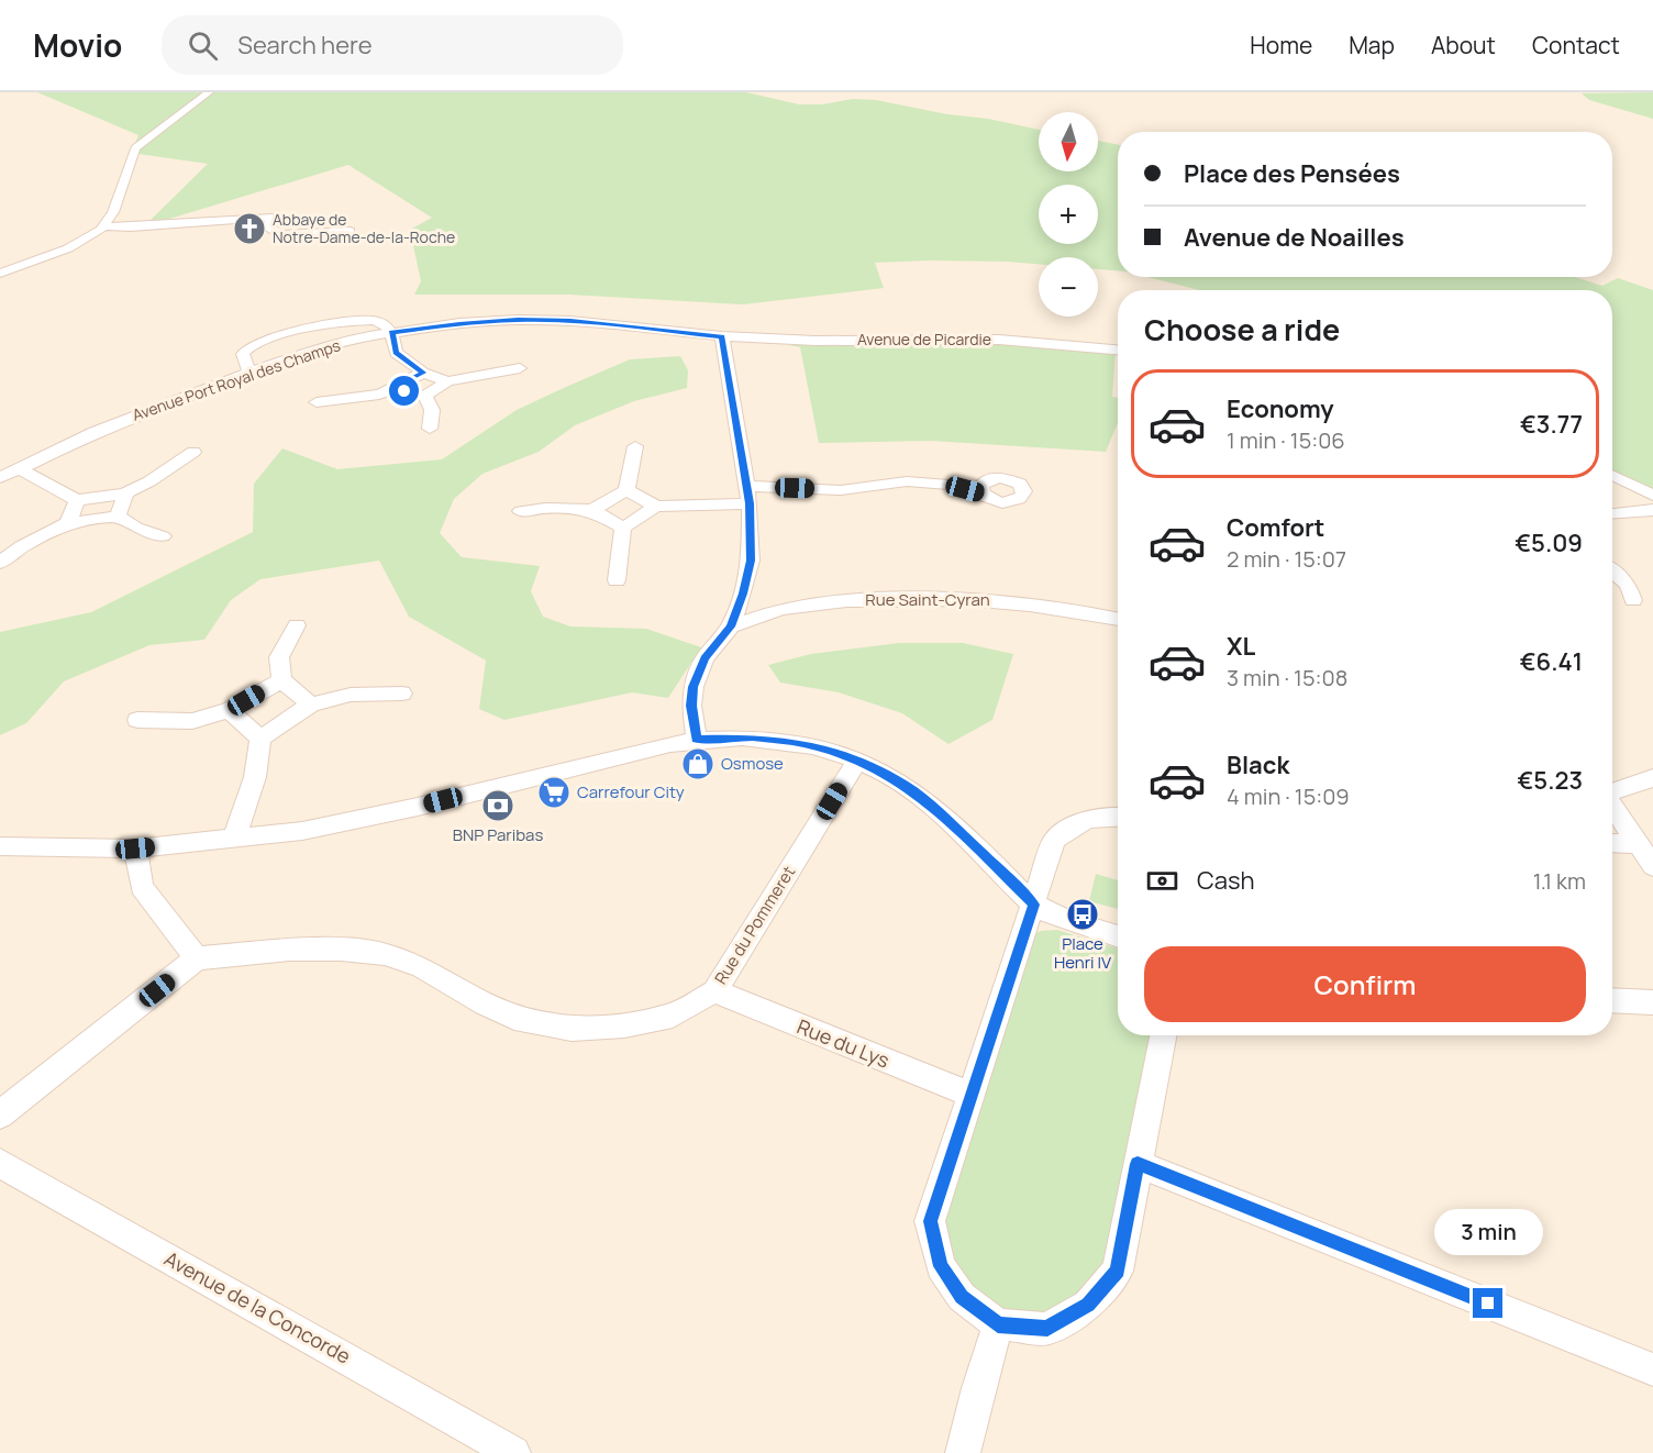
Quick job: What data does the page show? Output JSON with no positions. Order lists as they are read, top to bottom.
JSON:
{
  "streets": {
    "street": [
      "Avenue de Picardie",
      "Avenue Port Royal des Champs",
      "Rue Saint-Cyran",
      "Rue du Pommeret",
      "Rue du Lys",
      "Avenue de la Concorde"
    ]
  },
  "crossings": [
    ["Avenue de Picardie", "Avenue Port Royal des Champs"],
    ["Rue du Pommeret", "Rue du Lys"]
  ],
  "places": {
    "church": ["Abbaye de Notre-Dame-de-la-Roche"],
    "shop": ["Osmose"],
    "supermarket": ["Carrefour City"],
    "bank": ["BNP Paribas"],
    "bus stop": ["Place Henri IV"]
  },
  "north": "bottom",
  "page": {
    "header": "Movio",
    "search": "Search here",
    "nav": [
      "Home",
      "Map",
      "About",
      "Contact"
    ],
    "map_buttons": ["+", "−"],
    "banner": ["Place des Pensées", "Avenue de Noailles"],
    "heading": "Choose a ride",
    "list": [
      {
        "name": "Economy",
        "note": "1 min · 15:06",
        "value": "€3.77"
      },
      {
        "name": "Comfort",
        "note": "2 min · 15:07",
        "value": "€5.09"
      },
      {
        "name": "XL",
        "note": "3 min · 15:08",
        "value": "€6.41"
      },
      {
        "name": "Black",
        "note": "4 min · 15:09",
        "value": "€5.23"
      }
    ],
    "pay": ["Cash", "1.1 km"],
    "buttons": "Confirm",
    "bubble": "3 min"
  }
}
